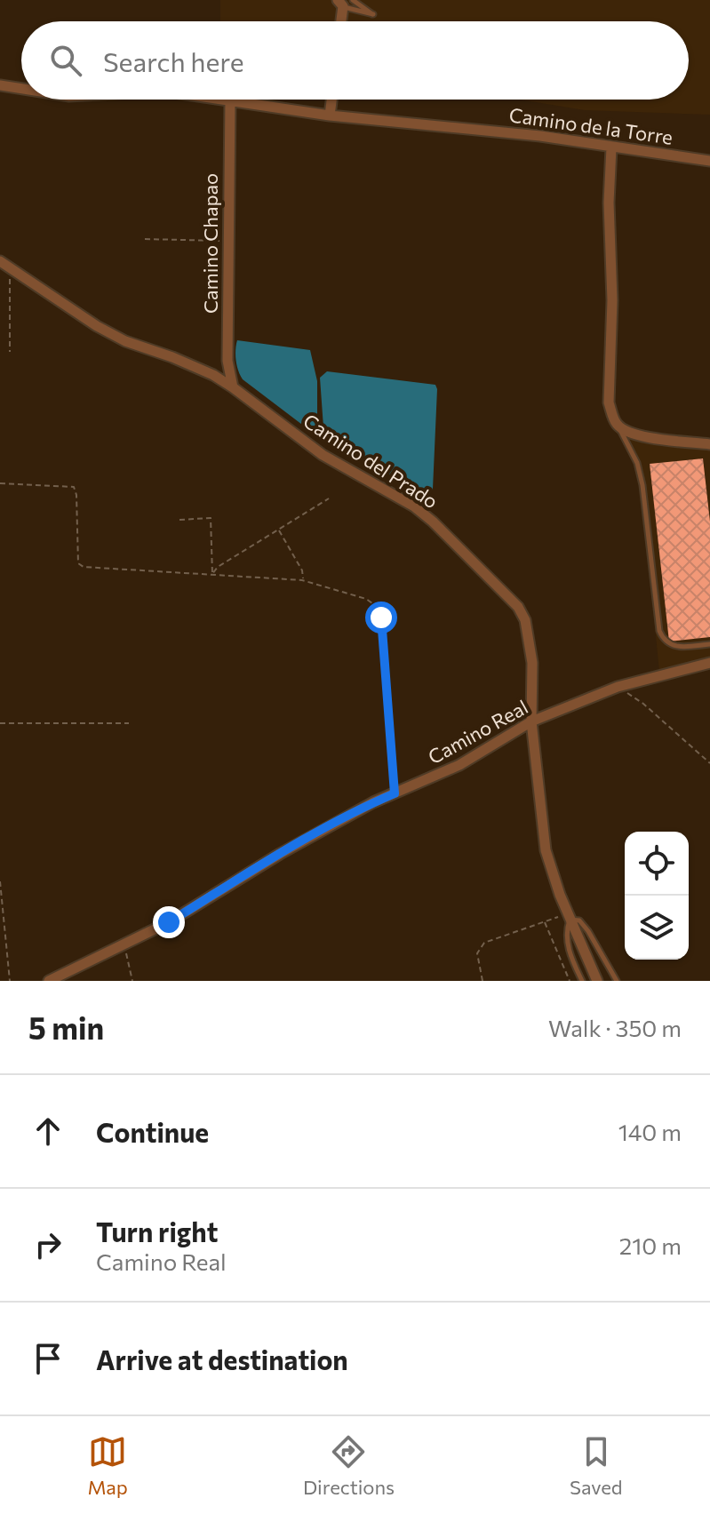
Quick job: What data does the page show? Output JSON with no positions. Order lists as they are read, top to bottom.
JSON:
{
  "streets": {
    "street": [
      "Camino de la Torre",
      "Camino Chapao",
      "Camino del Prado",
      "Camino Real"
    ]
  },
  "crossings": [
    ["Camino de la Torre", "Camino Chapao"],
    ["Camino Chapao", "Camino del Prado"],
    ["Camino del Prado", "Camino Real"]
  ],
  "page": {
    "search": "Search here",
    "heading": ["5 min", "Walk · 350 m"],
    "list": [
      ["Continue", "140 m"],
      ["Turn right", "Camino Real", "210 m"],
      "Arrive at destination"
    ],
    "nav": ["Map", "Directions", "Saved"]
  }
}
